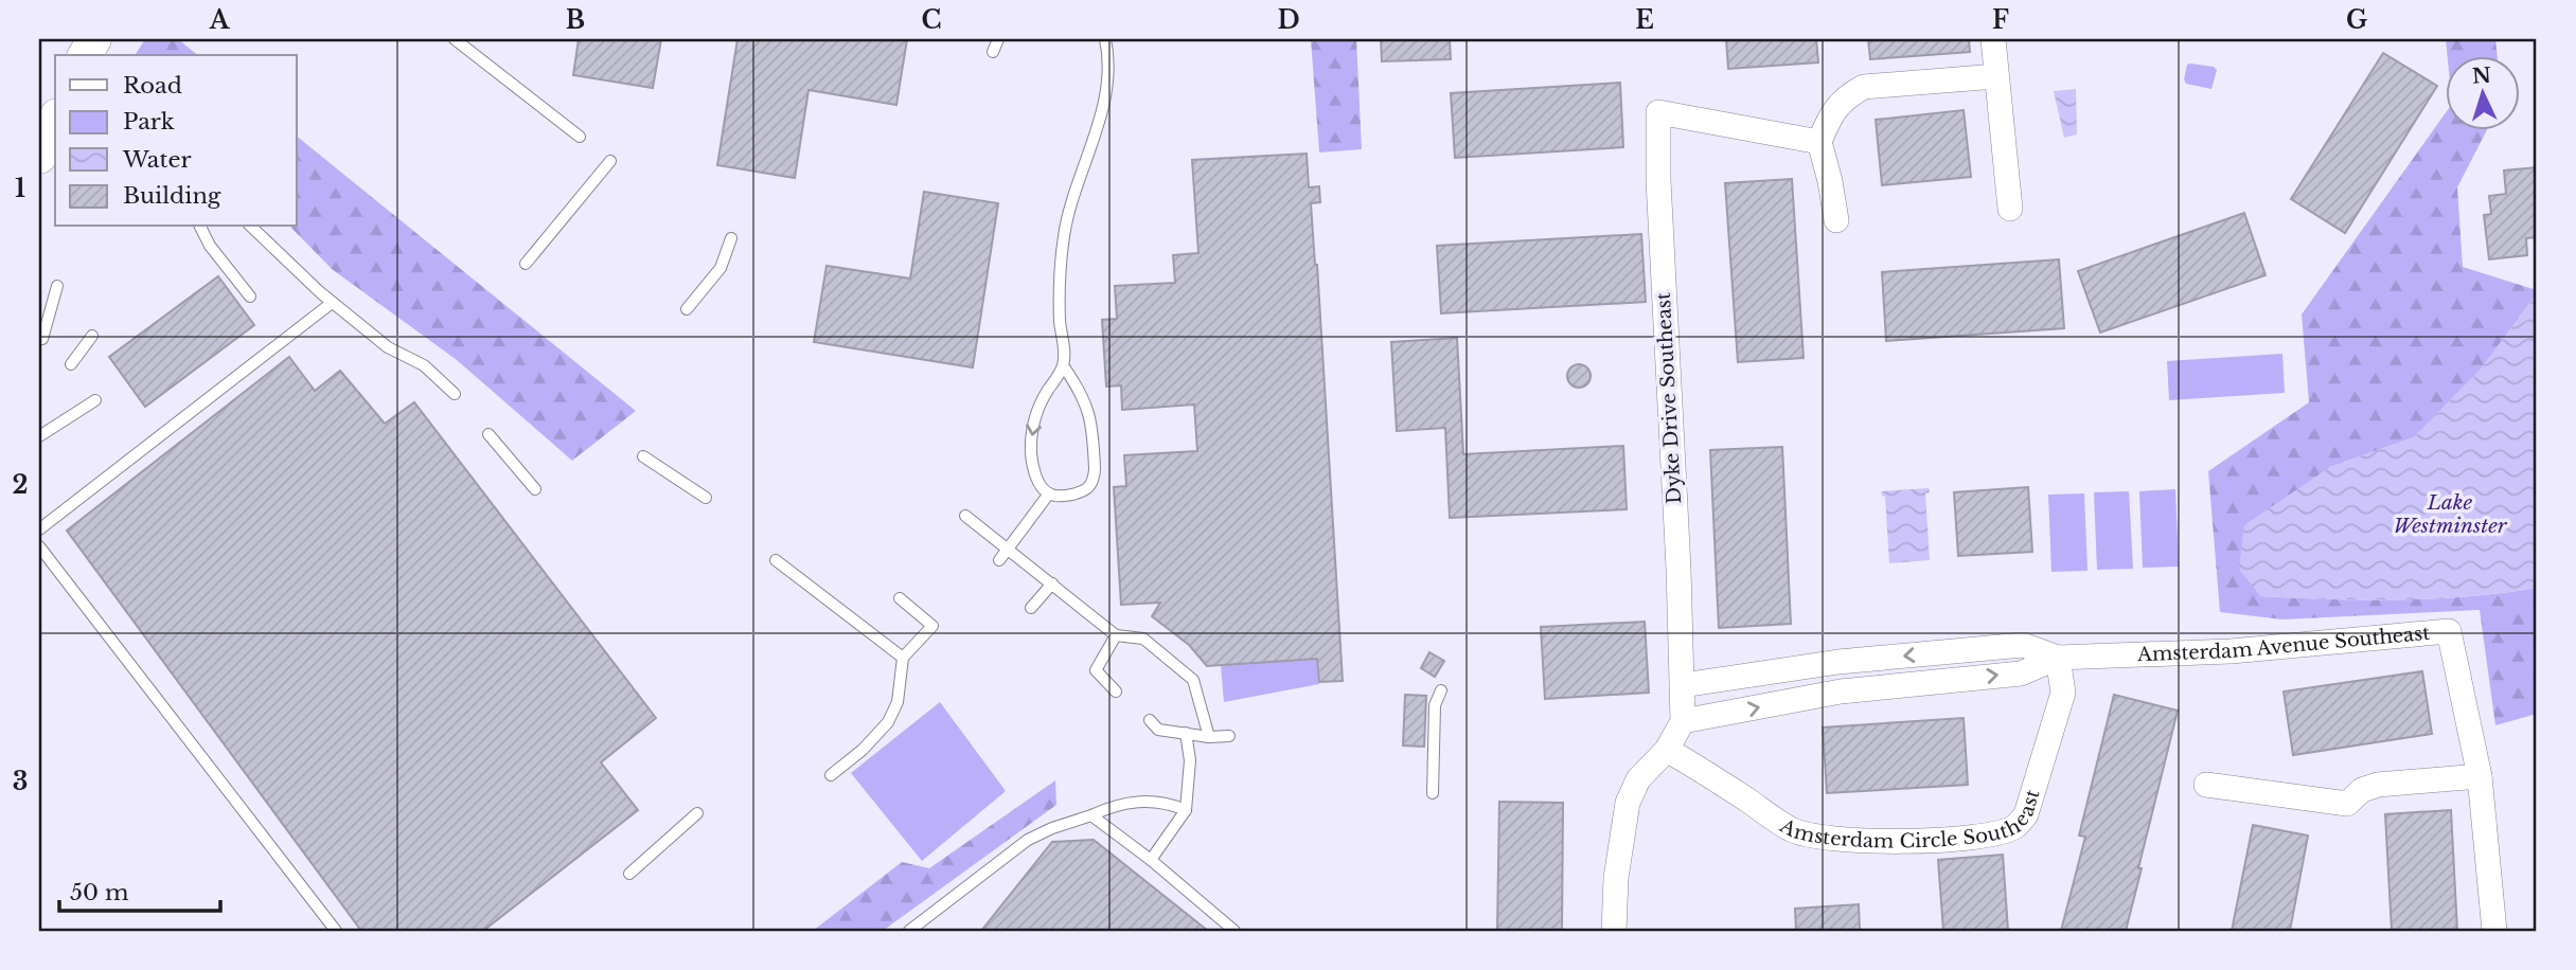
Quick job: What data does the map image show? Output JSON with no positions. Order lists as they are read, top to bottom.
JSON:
{
  "streets": {
    "street": ["Dyke Drive Southeast", "Amsterdam Avenue Southeast", "Amsterdam Circle Southeast"]
  },
  "crossings": [
    ["Dyke Drive Southeast", "Amsterdam Avenue Southeast"],
    ["Amsterdam Avenue Southeast", "Amsterdam Circle Southeast"]
  ],
  "water": ["Lake Westminster"],
  "legend": [
    "Road",
    "Park",
    "Water",
    "Building"
  ],
  "scale_bar": "50 m",
  "north": "top",
  "grid": {
    "columns": [
      "A",
      "B",
      "C",
      "D",
      "E",
      "F",
      "G"
    ],
    "rows": ["1", "2", "3"]
  }
}
